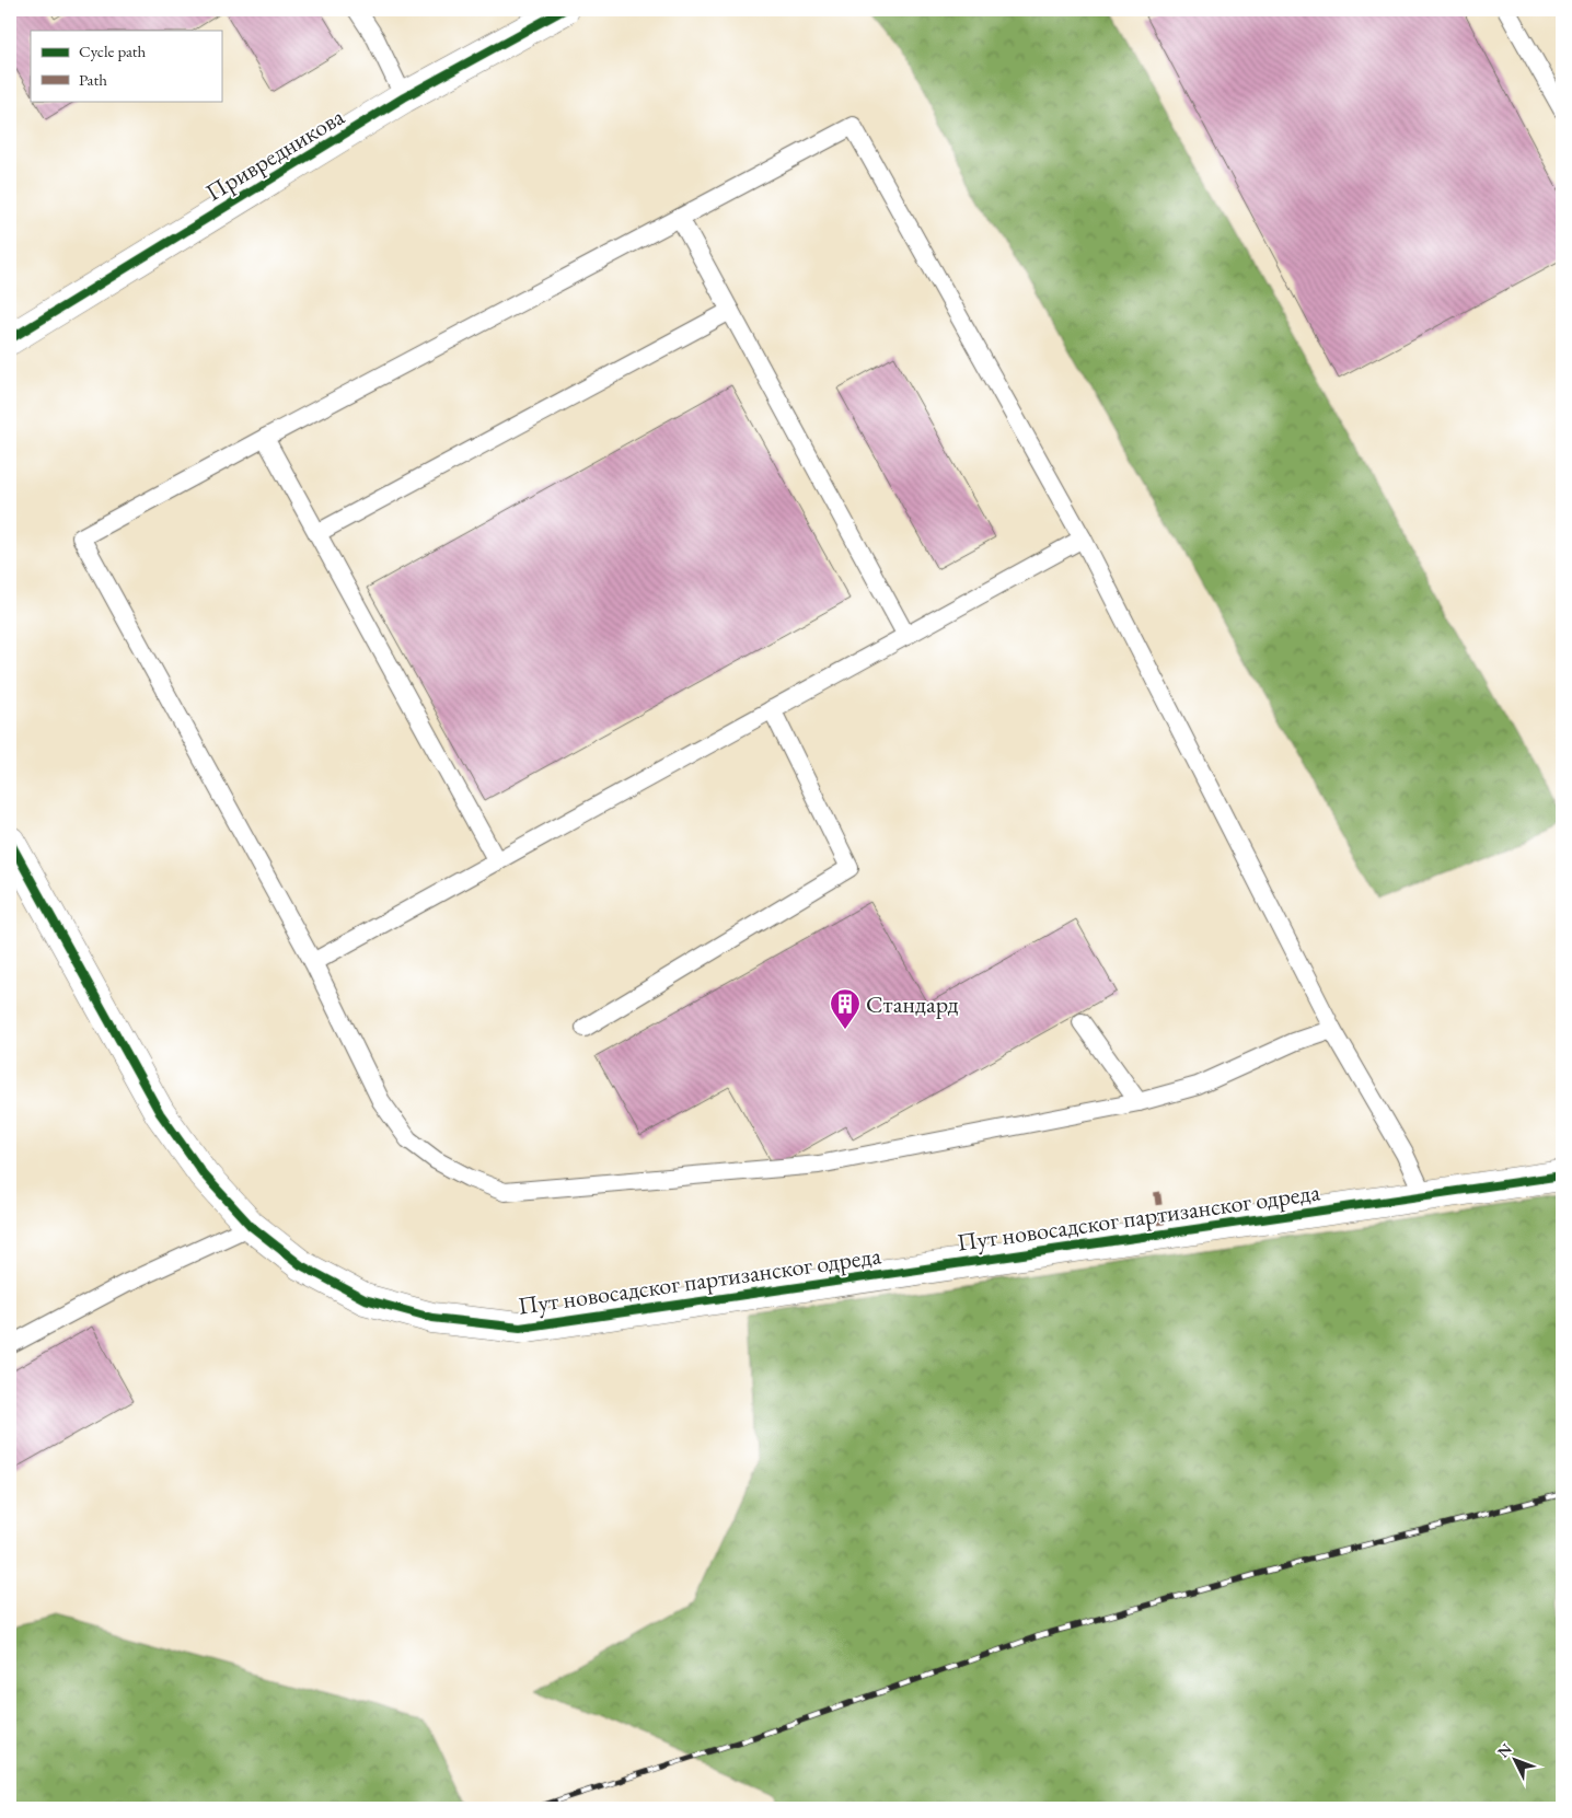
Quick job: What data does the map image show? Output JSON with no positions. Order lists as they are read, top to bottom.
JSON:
{
  "streets": {
    "street": ["Привредникова", "Пут новосадског партизанског одреда"]
  },
  "places": {
    "building": ["Стандард"]
  },
  "legend": ["Cycle path", "Path"],
  "north": "top left"
}
